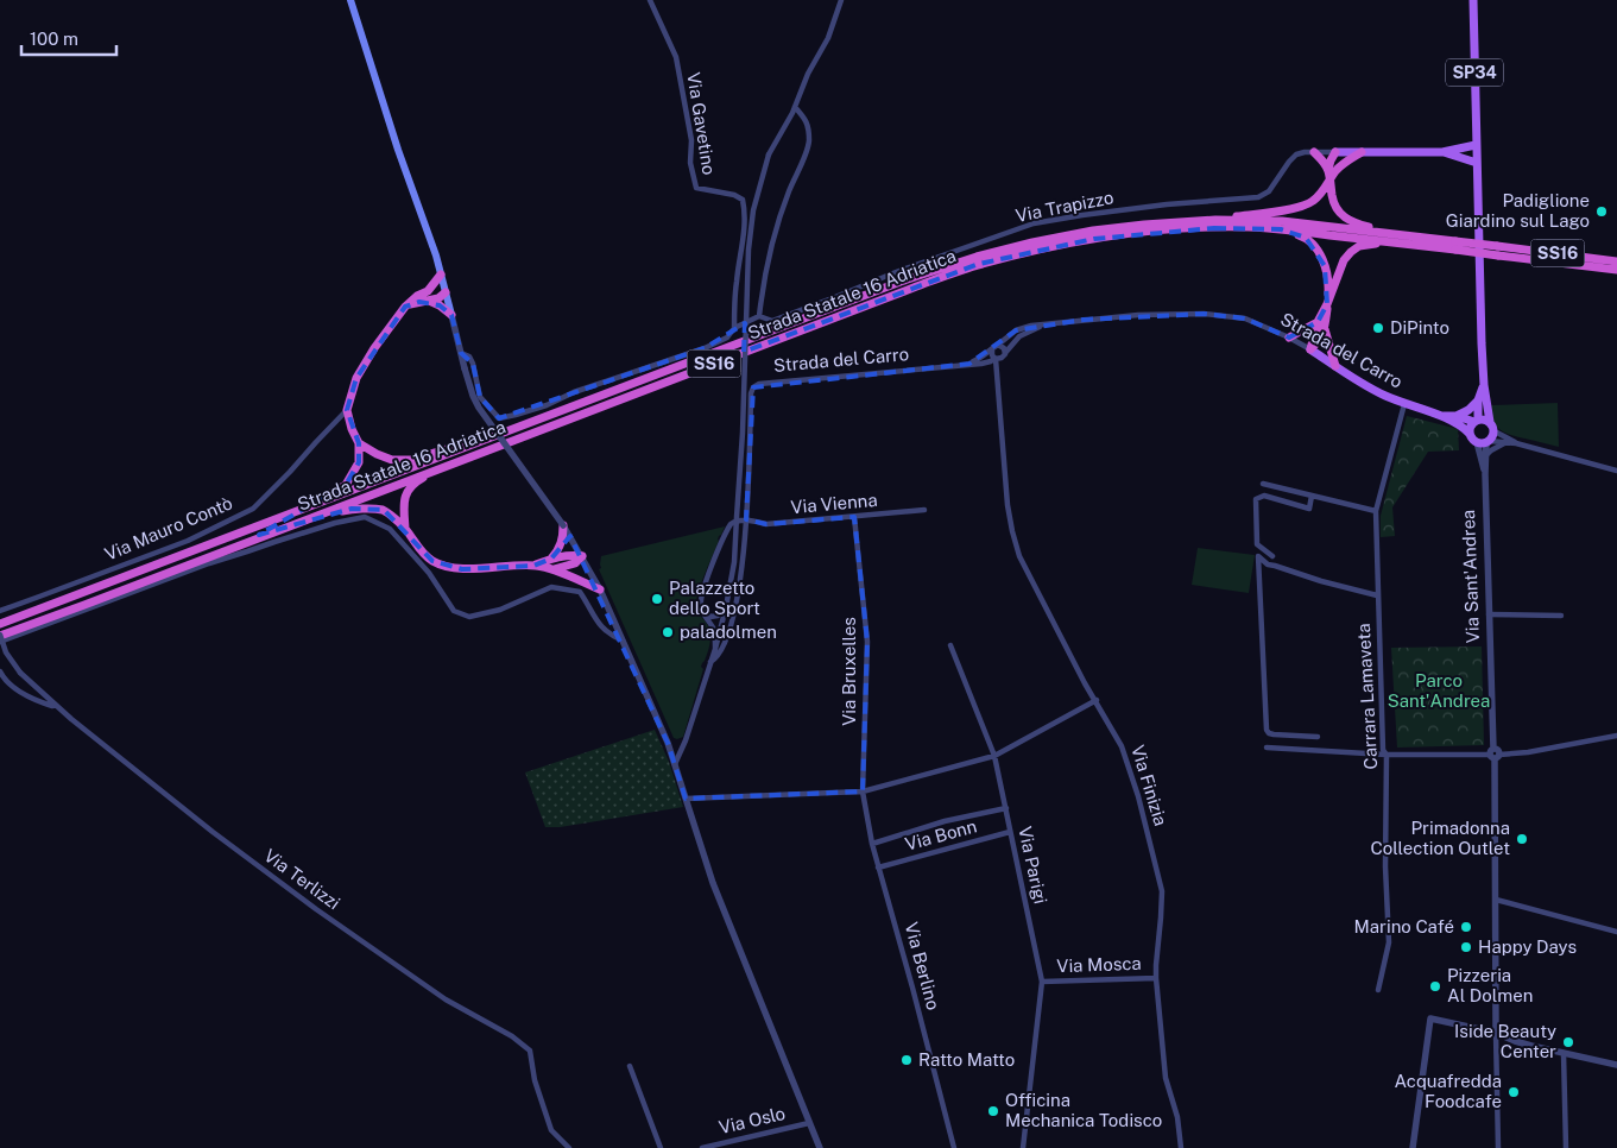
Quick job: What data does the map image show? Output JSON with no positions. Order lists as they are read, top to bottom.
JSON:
{
  "streets": {
    "highway": ["SS16", "Strada Statale 16 Adriatica"],
    "main road": ["SP34", "Strada del Carro", "Via Sant'Andrea"],
    "street": [
      "Via Gavetino",
      "Via Trapizzo",
      "Via Vienna",
      "Via Mauro Contò",
      "Via Bruxelles",
      "Carrara Lamaveta",
      "Via Finizia",
      "Via Bonn",
      "Via Parigi",
      "Via Terlizzi",
      "Via Mosca",
      "Via Berlino",
      "Via Oslo"
    ]
  },
  "crossings": [
    ["Strada Statale 16 Adriatica", "Via Terlizzi"],
    ["Strada del Carro", "Via Vienna"],
    ["Strada del Carro", "Via Sant'Andrea"],
    ["Strada del Carro", "Carrara Lamaveta"],
    ["Strada del Carro", "Via Finizia"],
    ["Via Vienna", "Via Bruxelles"],
    ["Via Bruxelles", "Via Berlino"],
    ["Via Finizia", "Via Mosca"],
    ["Via Bonn", "Via Parigi"],
    ["Via Bonn", "Via Berlino"],
    ["Via Parigi", "Via Mosca"]
  ],
  "parks": ["Parco Sant'Andrea"],
  "places": [
    "Padiglione Giardino sul Lago",
    "DiPinto",
    "Palazzetto dello Sport",
    "paladolmen",
    "Primadonna Collection Outlet",
    "Marino Café",
    "Happy Days",
    "Pizzeria Al Dolmen",
    "Iside Beauty Center",
    "Ratto Matto",
    "Acquafredda Foodcafe",
    "Officina Mechanica Todisco"
  ],
  "scale_bar": "100 m"
}
